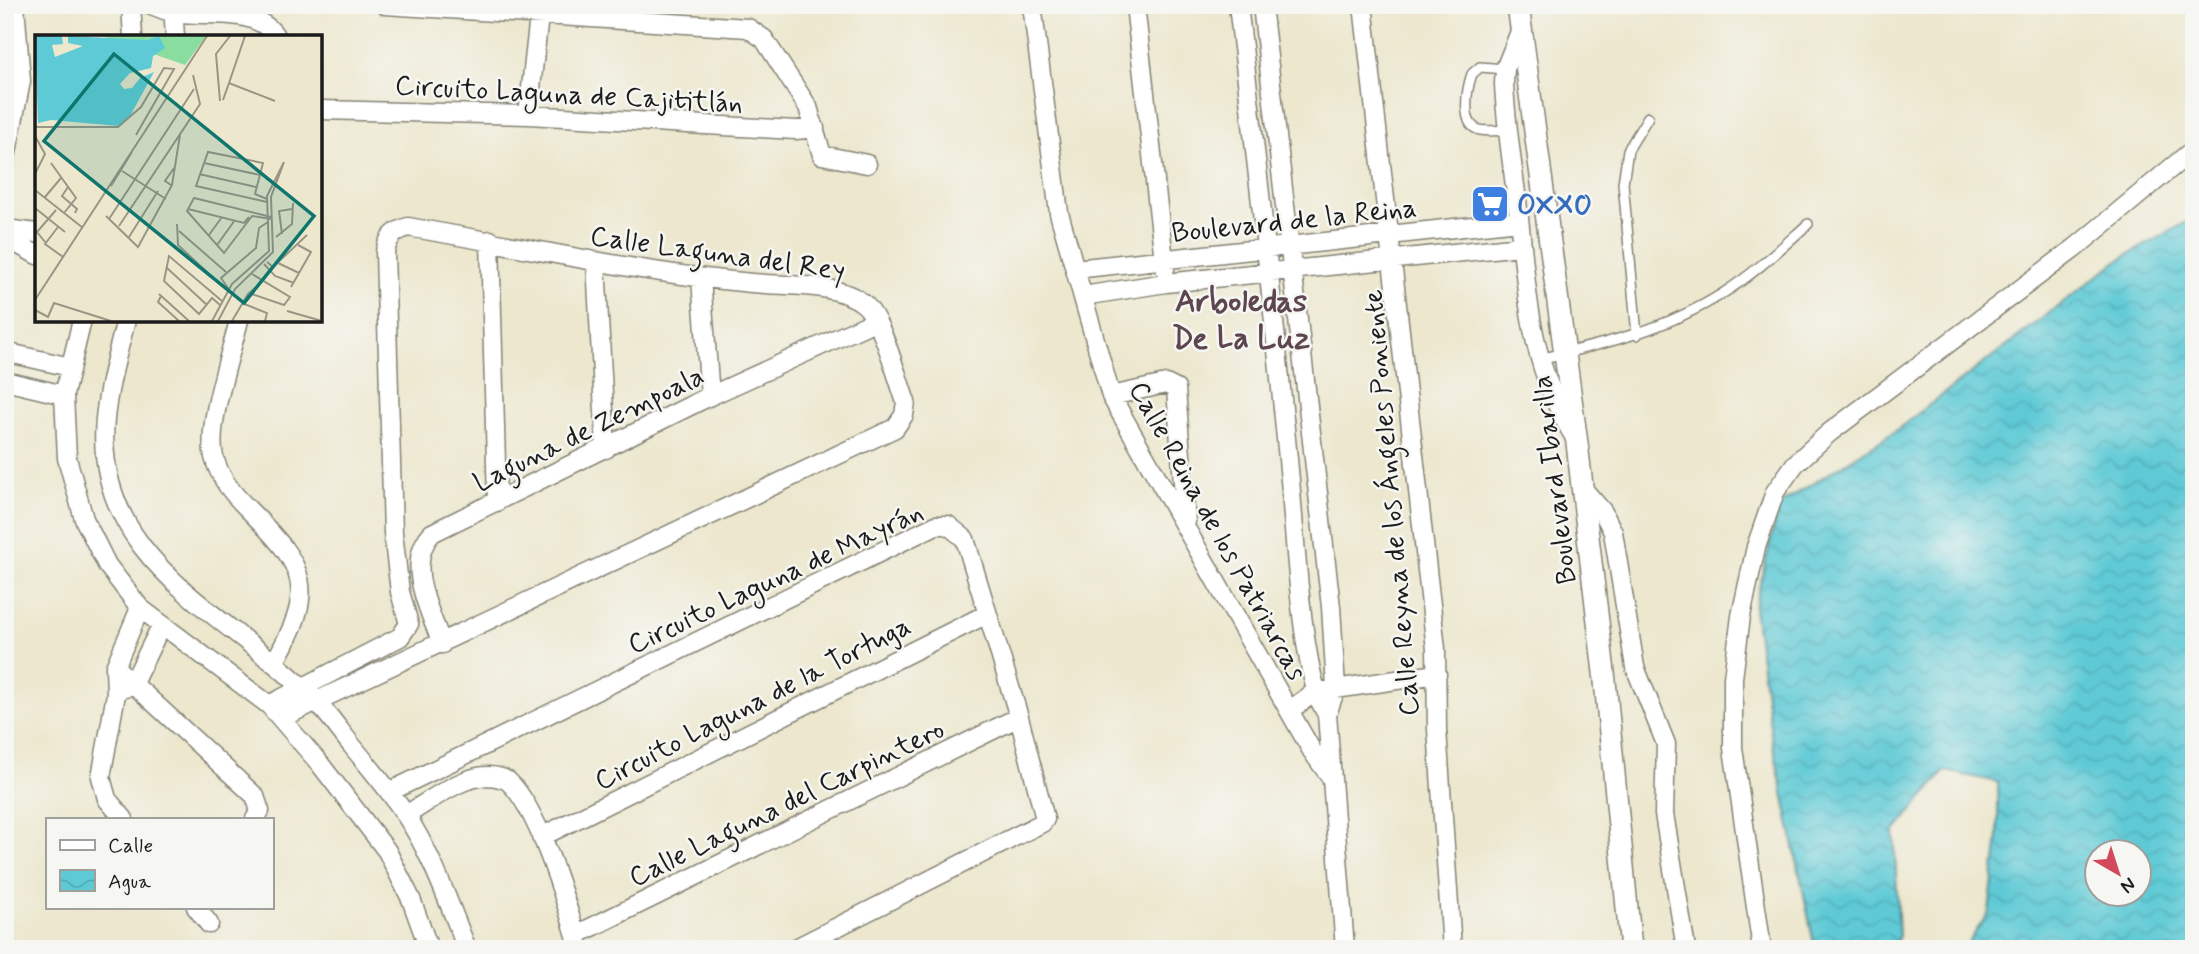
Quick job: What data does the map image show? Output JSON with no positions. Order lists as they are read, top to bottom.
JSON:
{
  "streets": {
    "street": [
      "Circuito Laguna de Cajititlán",
      "Boulevard de la Reina",
      "Calle Laguna del Rey",
      "Laguna de Zempoala",
      "Boulevard Ibarilla",
      "Calle Reyna de los Ángeles Poniente",
      "Calle Reina de los Patriarcas",
      "Circuito Laguna de Mayrán",
      "Circuito Laguna de la Tortuga",
      "Calle Laguna del Carpintero"
    ]
  },
  "crossings": [
    ["Boulevard de la Reina", "Calle Reyna de los Ángeles Poniente"],
    ["Boulevard de la Reina", "Calle Reina de los Patriarcas"],
    ["Calle Laguna del Rey", "Laguna de Zempoala"],
    ["Circuito Laguna de Mayrán", "Circuito Laguna de la Tortuga"],
    ["Circuito Laguna de Mayrán", "Calle Laguna del Carpintero"]
  ],
  "districts": ["Arboledas De La Luz"],
  "places": {
    "supermarket": ["OXXO"]
  },
  "legend": ["Calle", "Agua"],
  "north": "bottom right"
}
